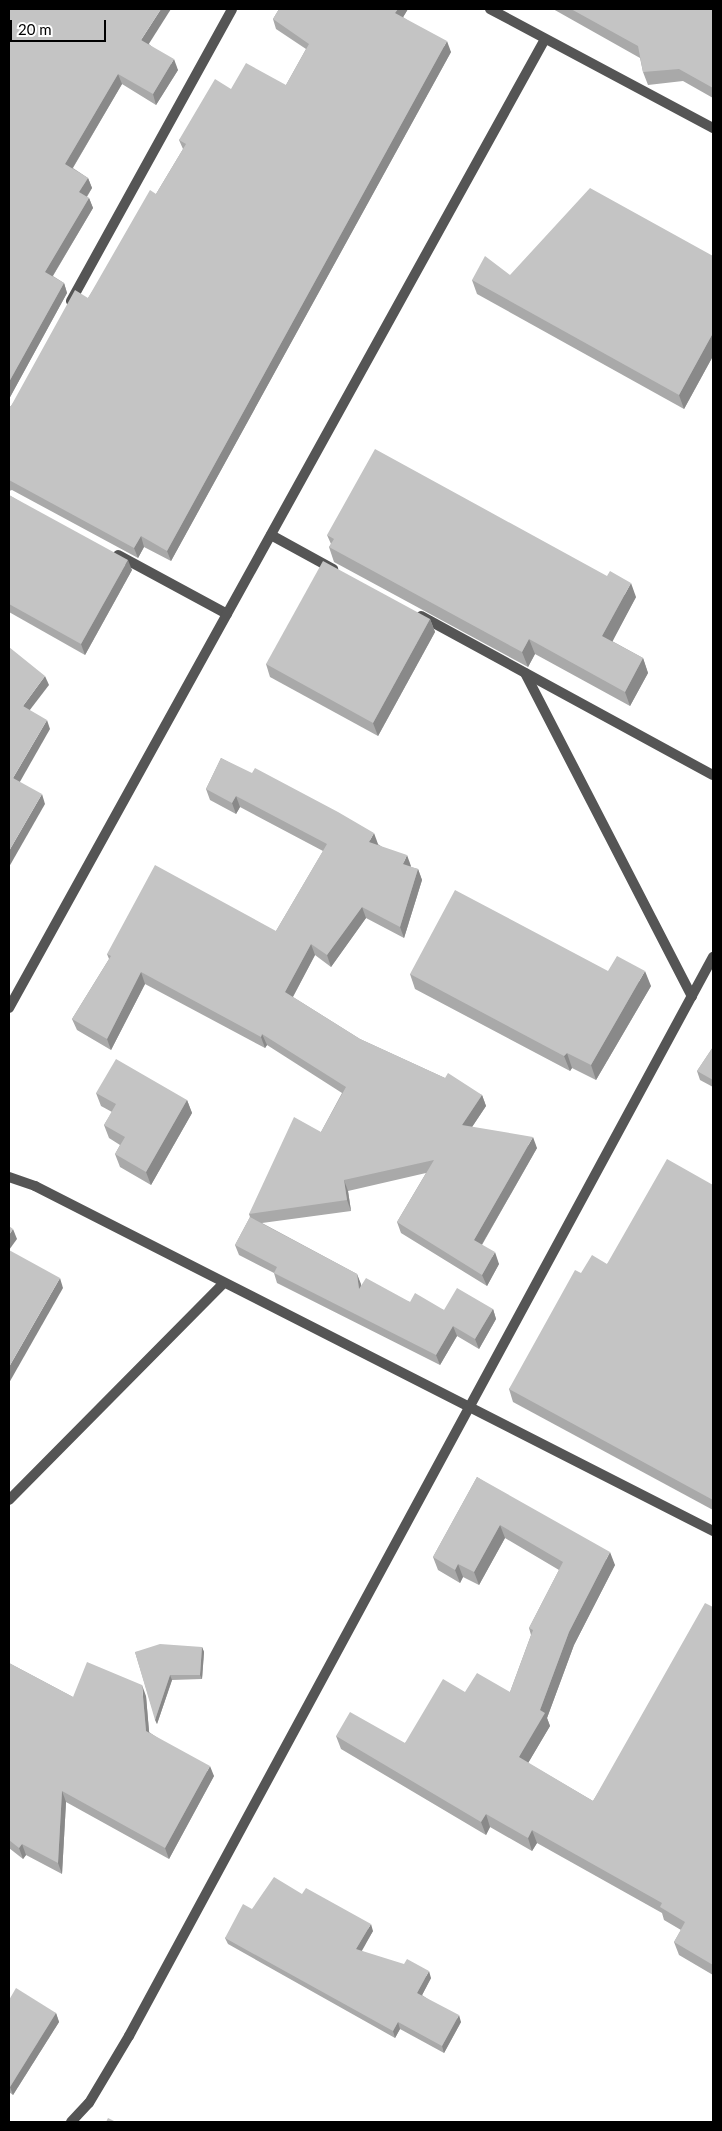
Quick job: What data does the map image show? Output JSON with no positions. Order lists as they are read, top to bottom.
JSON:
{
  "scale_bar": "20 m"
}
